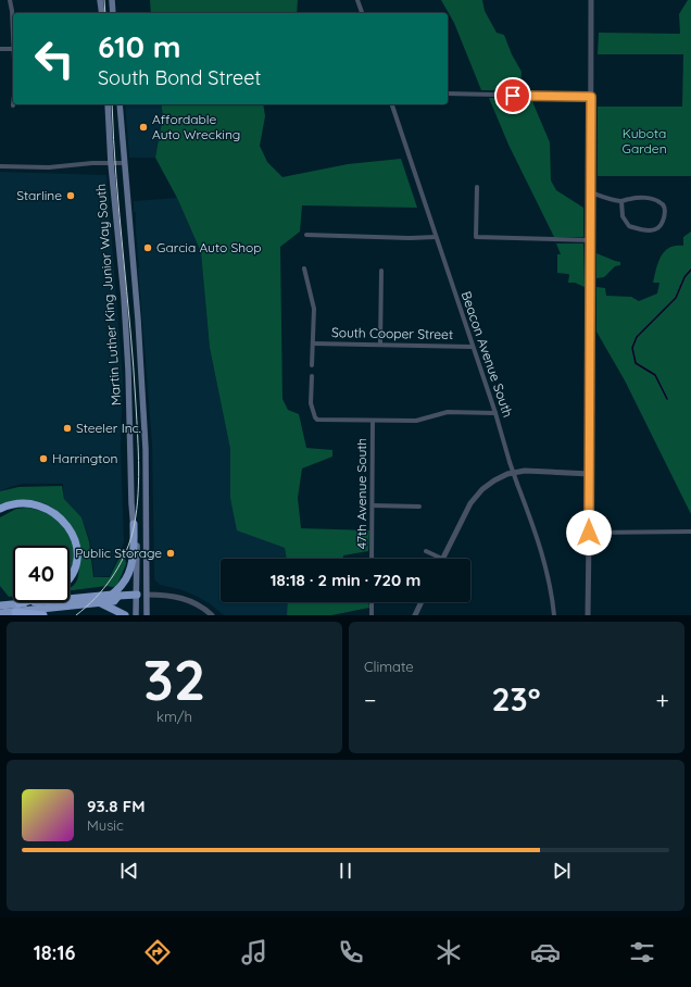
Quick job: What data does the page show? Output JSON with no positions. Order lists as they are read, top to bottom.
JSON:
{
  "streets": {
    "main road": ["Martin Luther King Junior Way South"],
    "street": ["South Cooper Street", "Beacon Avenue South", "47th Avenue South"]
  },
  "crossings": [
    ["South Cooper Street", "Beacon Avenue South"]
  ],
  "parks": ["Kubota Garden"],
  "places": [
    "Affordable Auto Wrecking",
    "Starline",
    "Garcia Auto Shop",
    "Steeler Inc.",
    "Harrington",
    "Public Storage"
  ],
  "page": {
    "turn": ["610 m", "South Bond Street"],
    "limit": "40",
    "trip": "18:18 · 2 min · 720 m",
    "tile": [
      ["32", "km/h"],
      "Climate"
    ],
    "heat": ["−", "23°", "+"],
    "song": ["93.8 FM", "Music"],
    "tabs": "18:16"
  }
}
